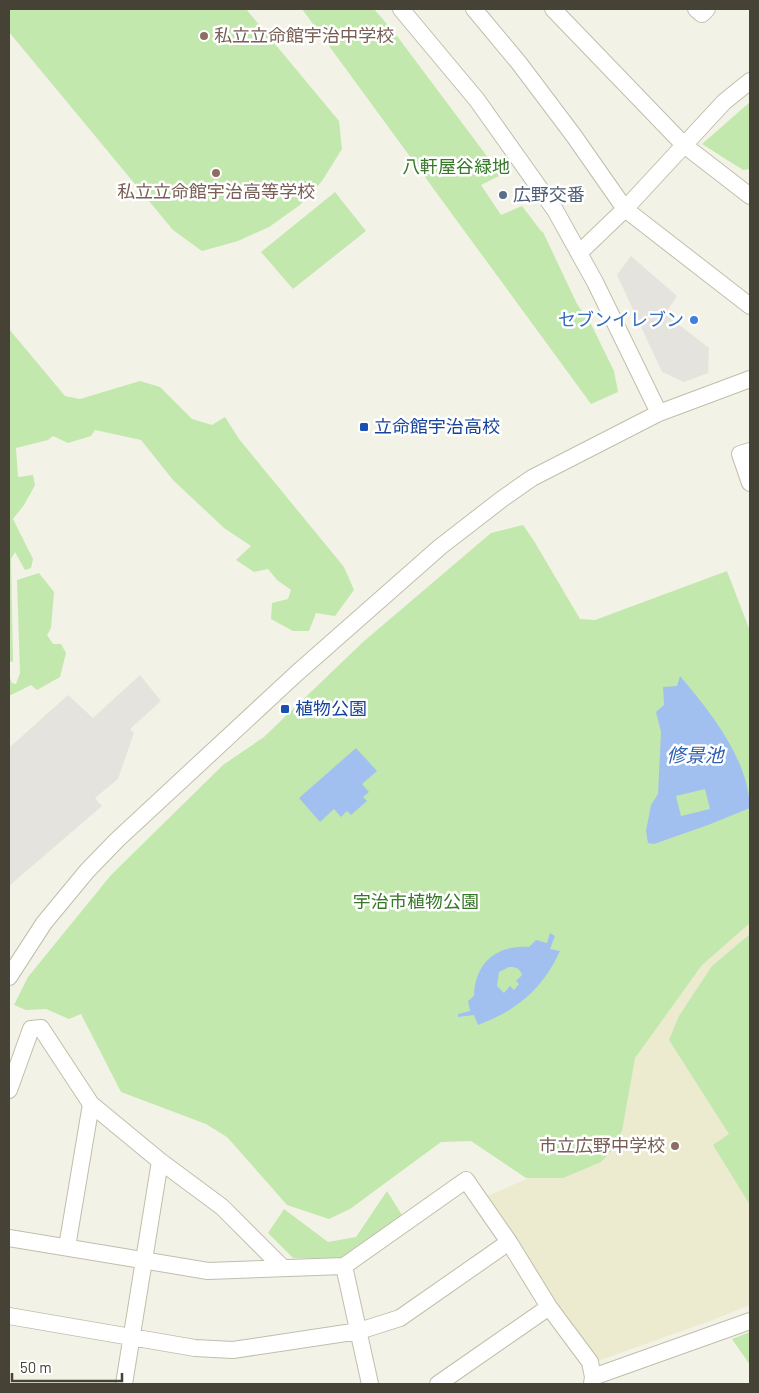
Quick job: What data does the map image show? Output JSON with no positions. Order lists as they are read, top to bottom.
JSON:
{
  "water": ["修景池"],
  "parks": ["八軒屋谷緑地", "宇治市植物公園"],
  "places": {
    "other": [
      "私立立命館宇治中学校",
      "私立立命館宇治高等学校",
      "広野交番",
      "セブンイレブン",
      "市立広野中学校"
    ],
    "transit": ["立命館宇治高校", "植物公園"]
  },
  "scale_bar": "50 m"
}
